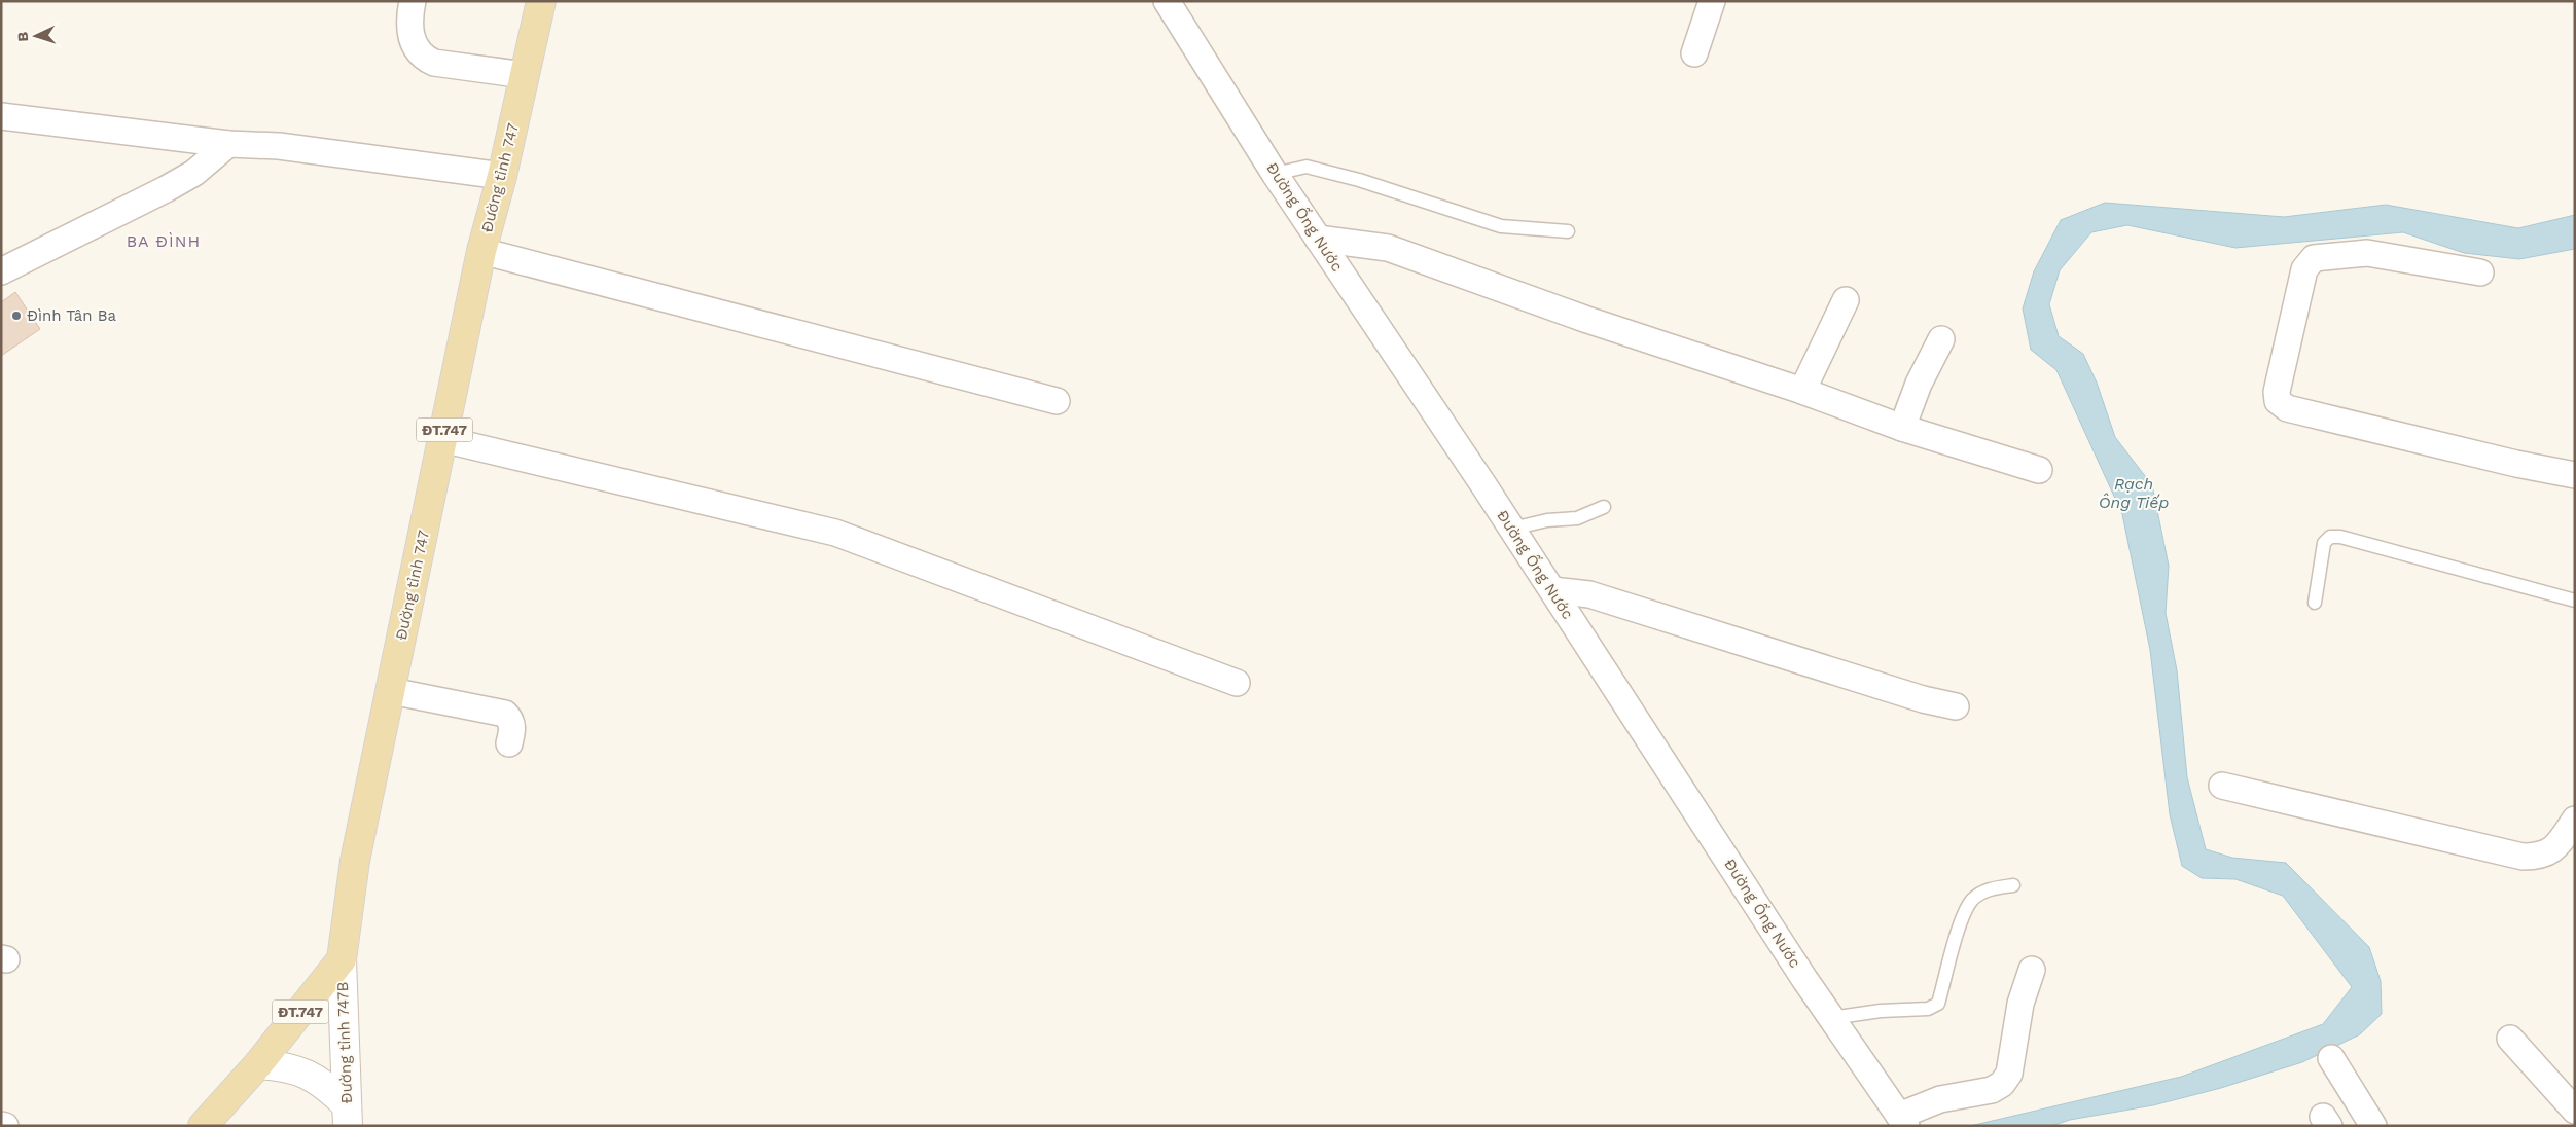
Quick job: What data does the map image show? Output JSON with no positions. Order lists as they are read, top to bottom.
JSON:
{
  "streets": {
    "main road": ["Đường tỉnh 747", "ĐT.747", "Đường tỉnh 747B"],
    "street": ["Đường Ống Nước"]
  },
  "crossings": [
    ["Đường tỉnh 747", "ĐT.747"],
    ["Đường tỉnh 747", "Đường tỉnh 747B"],
    ["ĐT.747", "Đường tỉnh 747B"]
  ],
  "districts": ["BA ĐÌNH"],
  "water": ["Rạch Ông Tiếp"],
  "places": ["Đình Tân Ba"],
  "north": "left"
}
